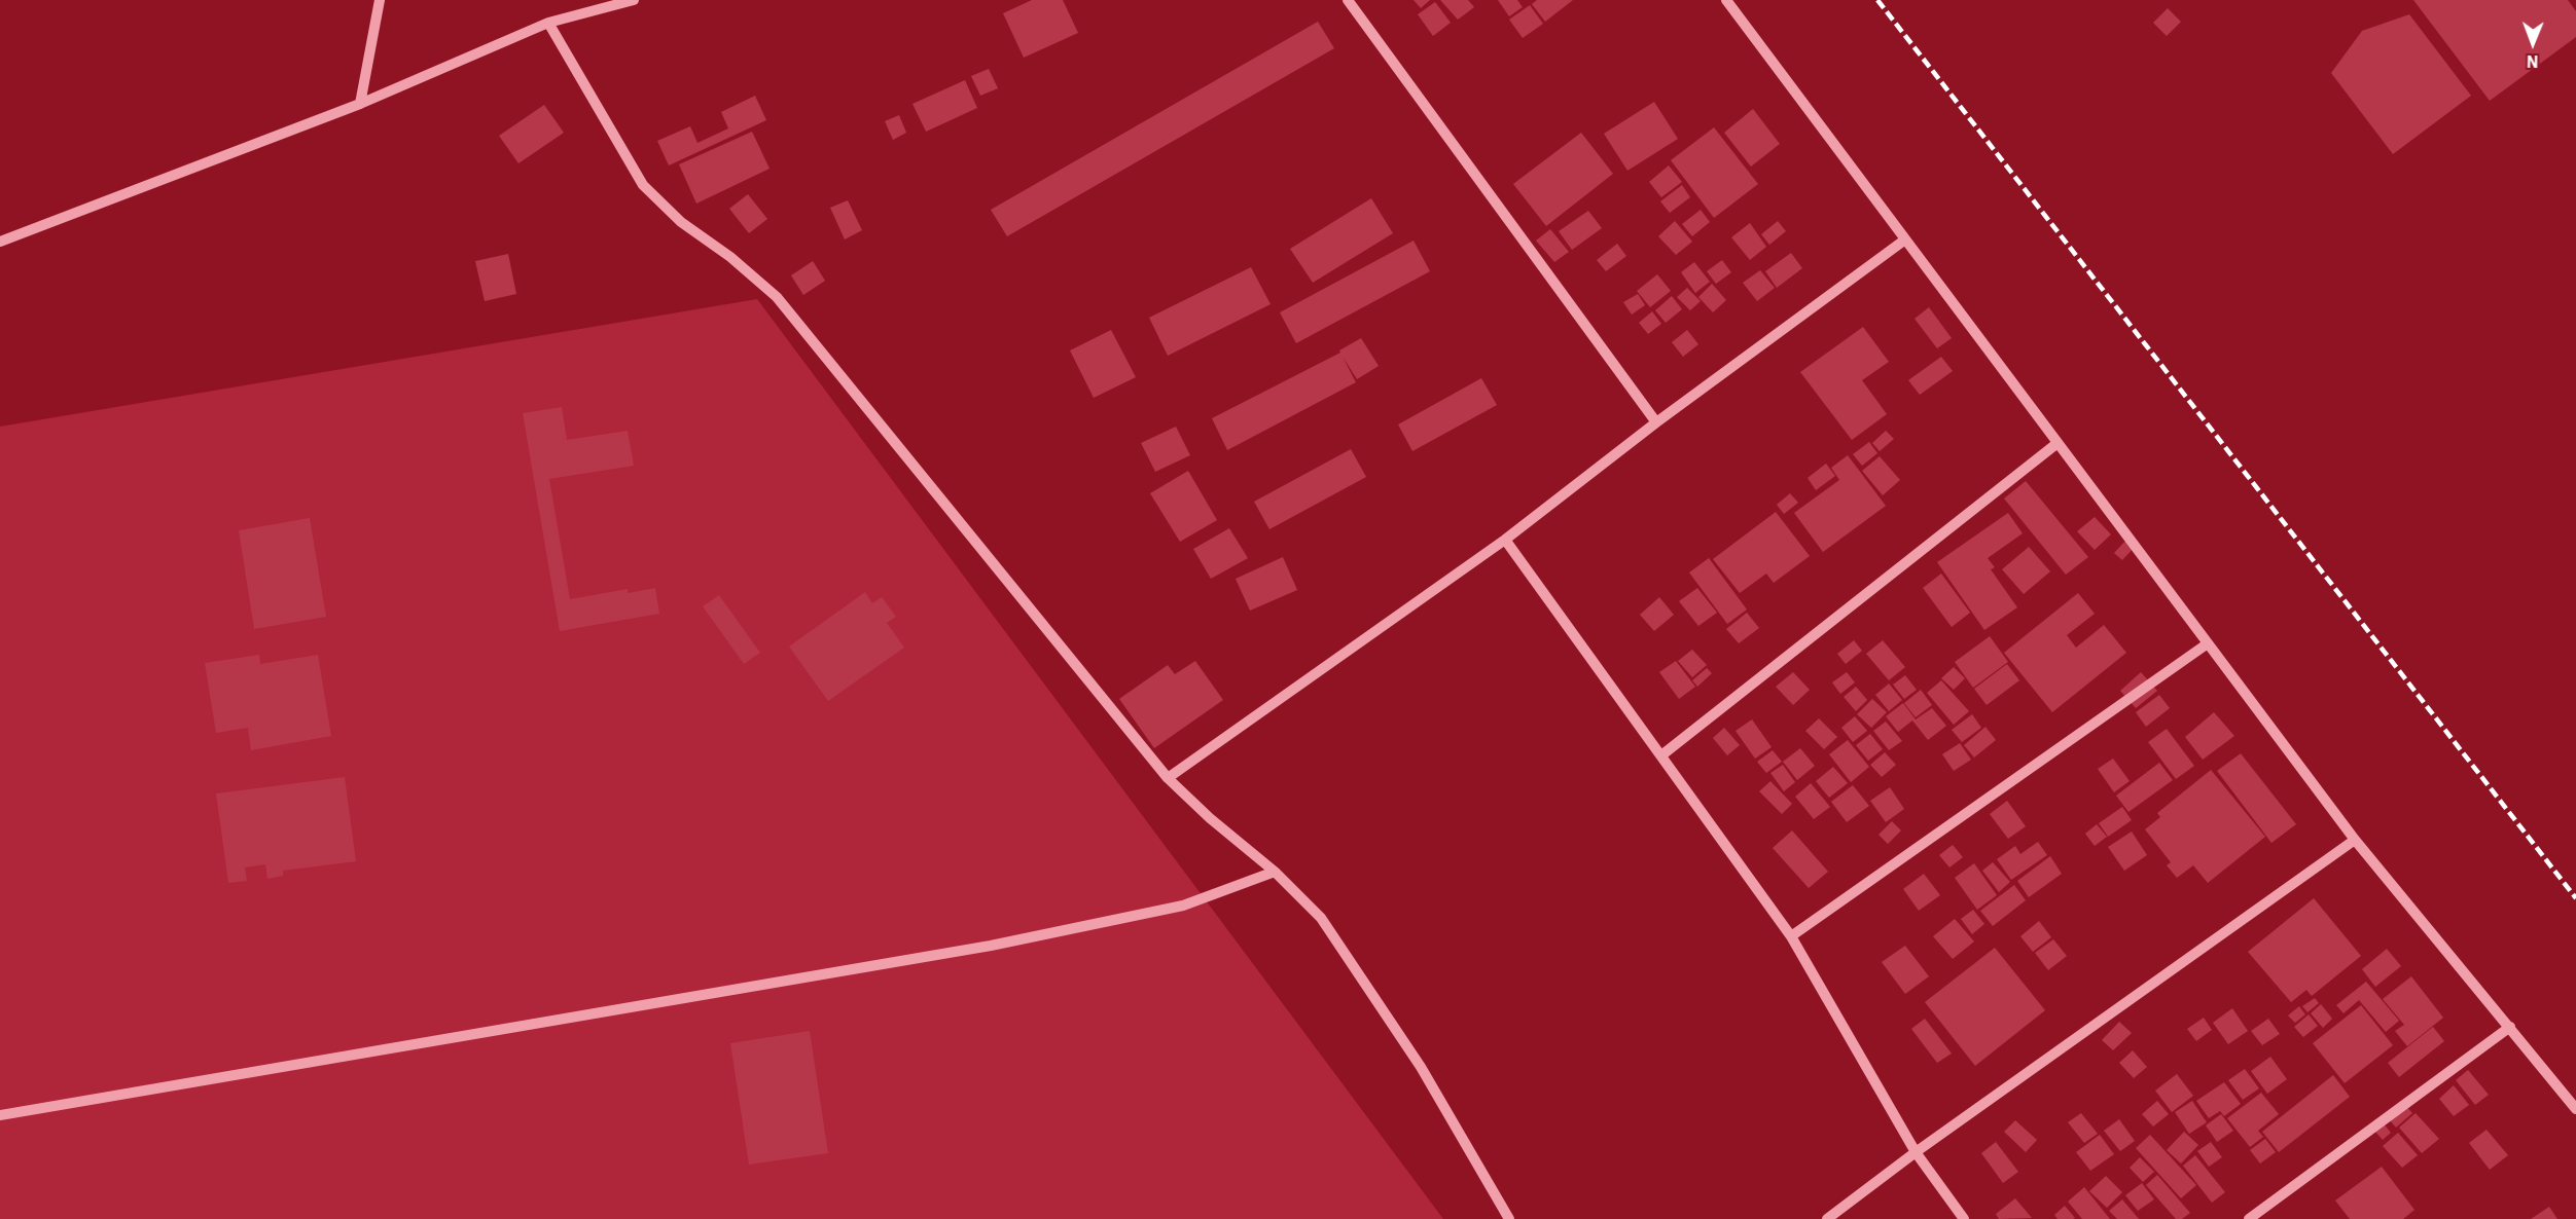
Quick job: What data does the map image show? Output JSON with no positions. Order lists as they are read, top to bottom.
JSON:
{
  "north": "bottom"
}
